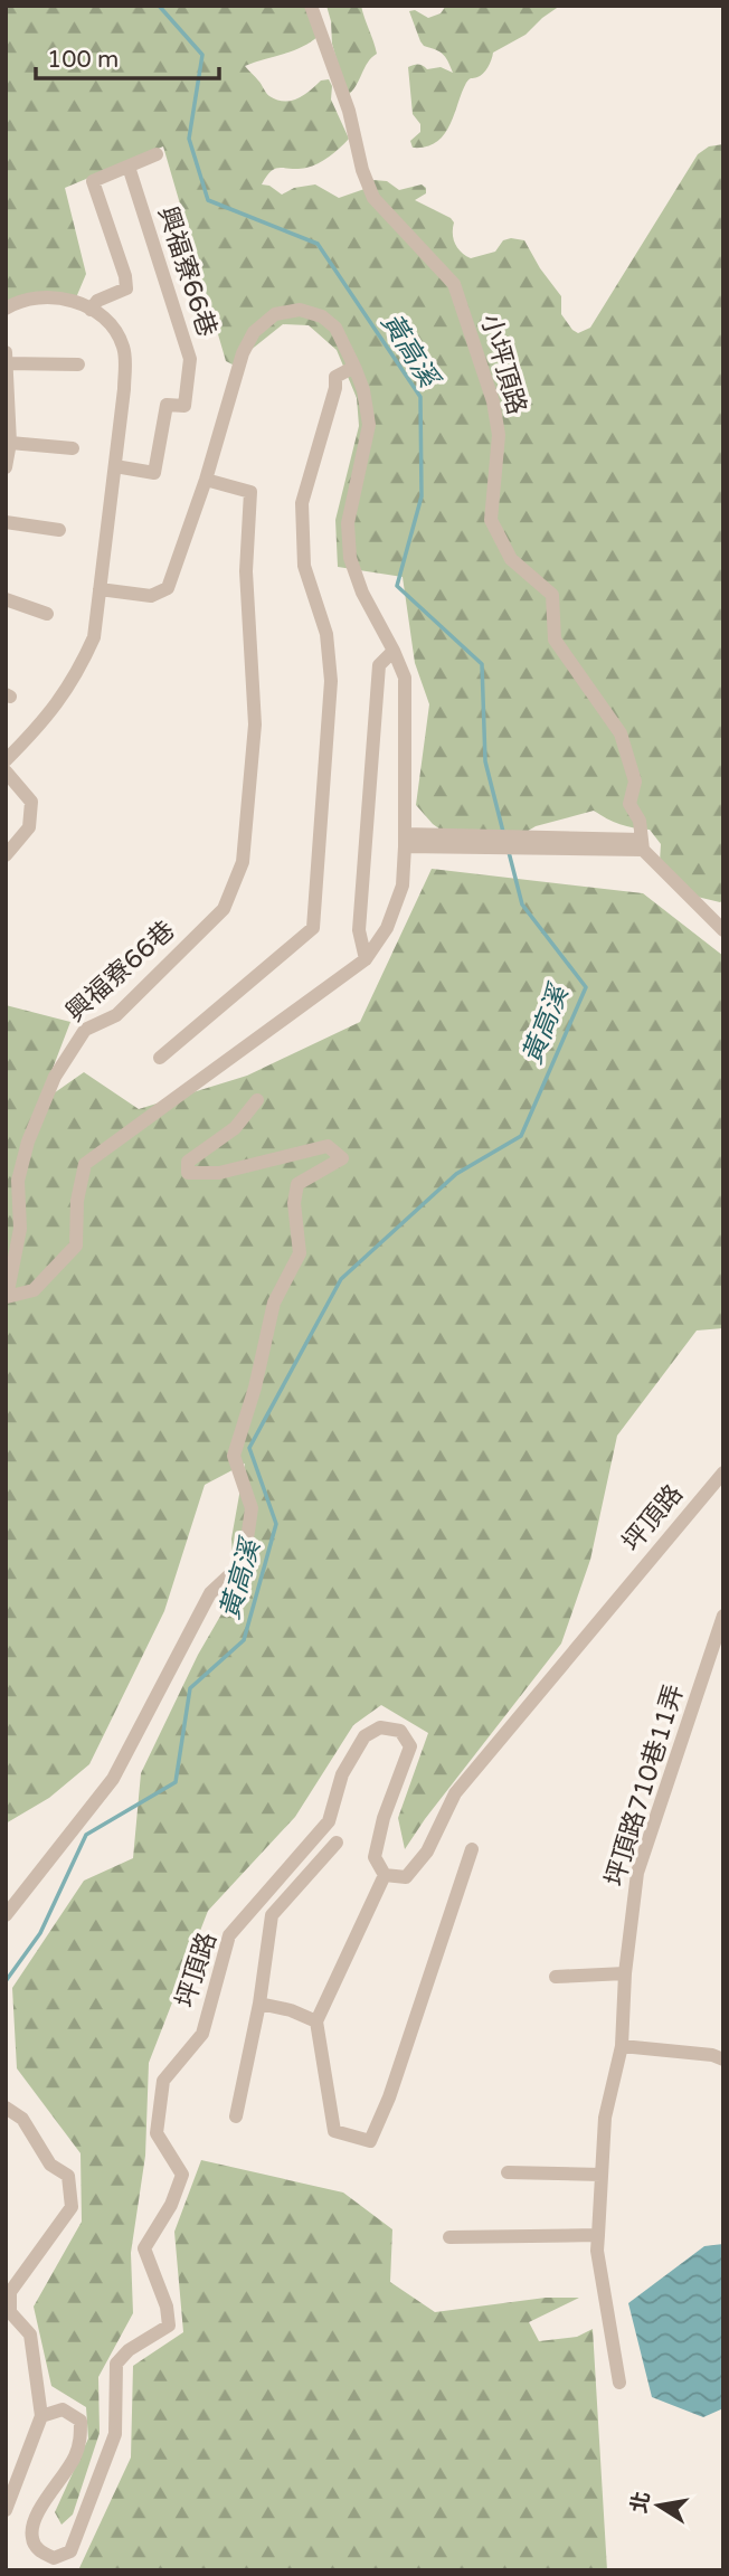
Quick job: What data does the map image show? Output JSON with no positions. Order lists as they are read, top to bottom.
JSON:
{
  "streets": {
    "street": [
      "興福寮66巷",
      "小坪頂路",
      "坪頂路",
      "坪頂路710巷11弄"
    ]
  },
  "water": ["黃高溪"],
  "scale_bar": "100 m",
  "north": "left"
}
